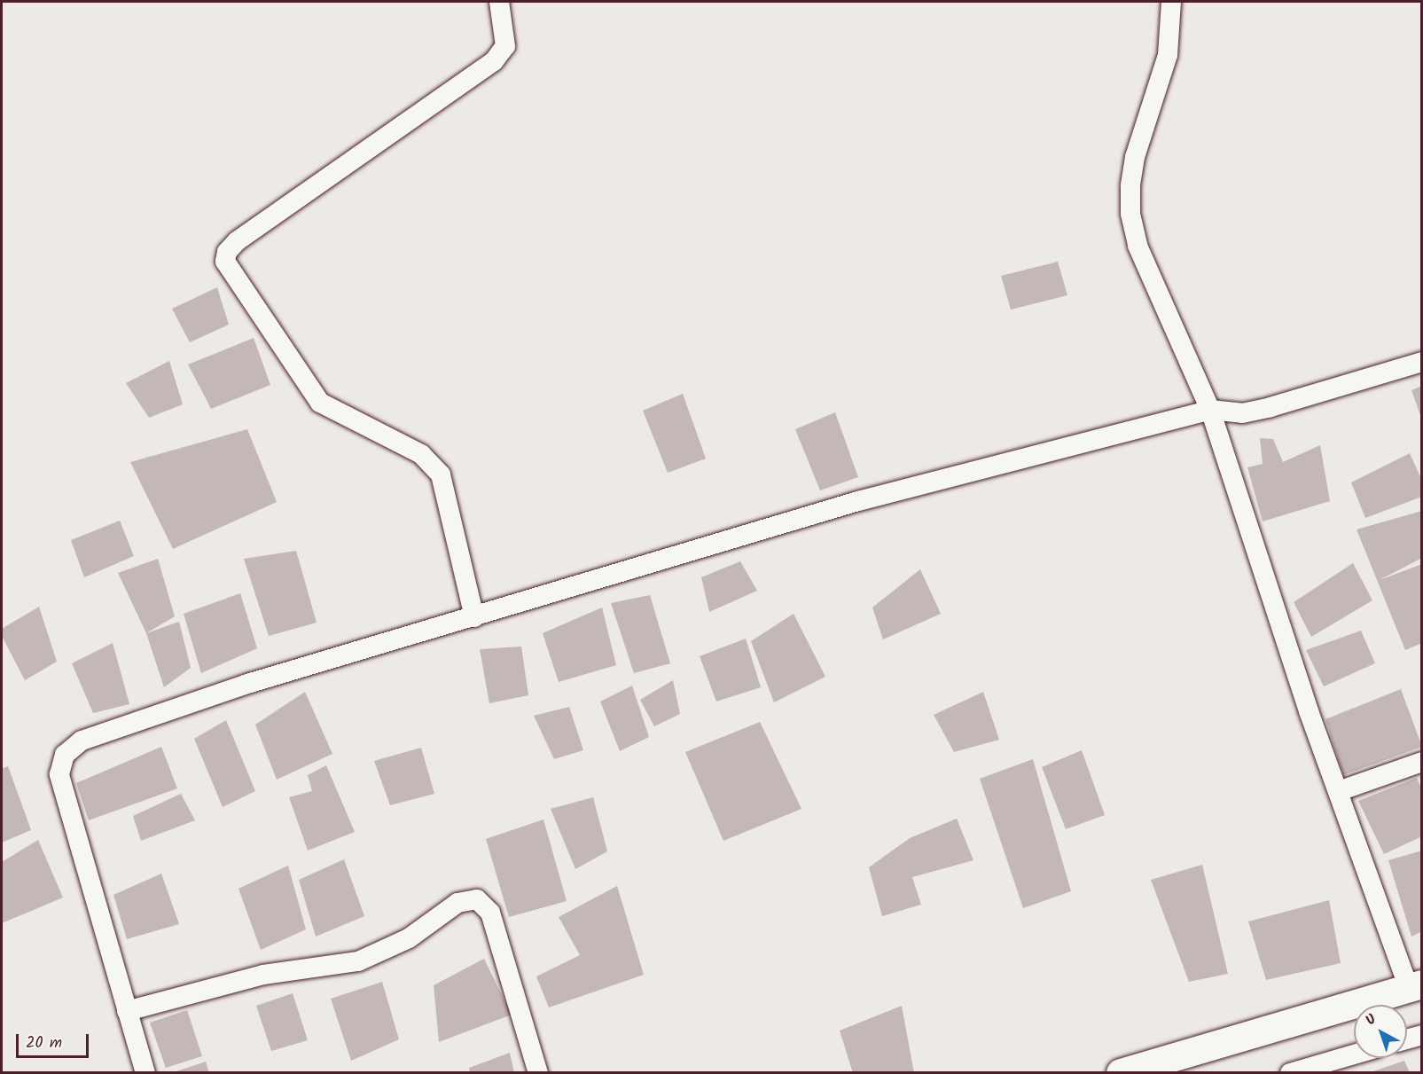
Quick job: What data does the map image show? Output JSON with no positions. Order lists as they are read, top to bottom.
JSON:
{
  "scale_bar": "20 m",
  "north": "top left"
}
